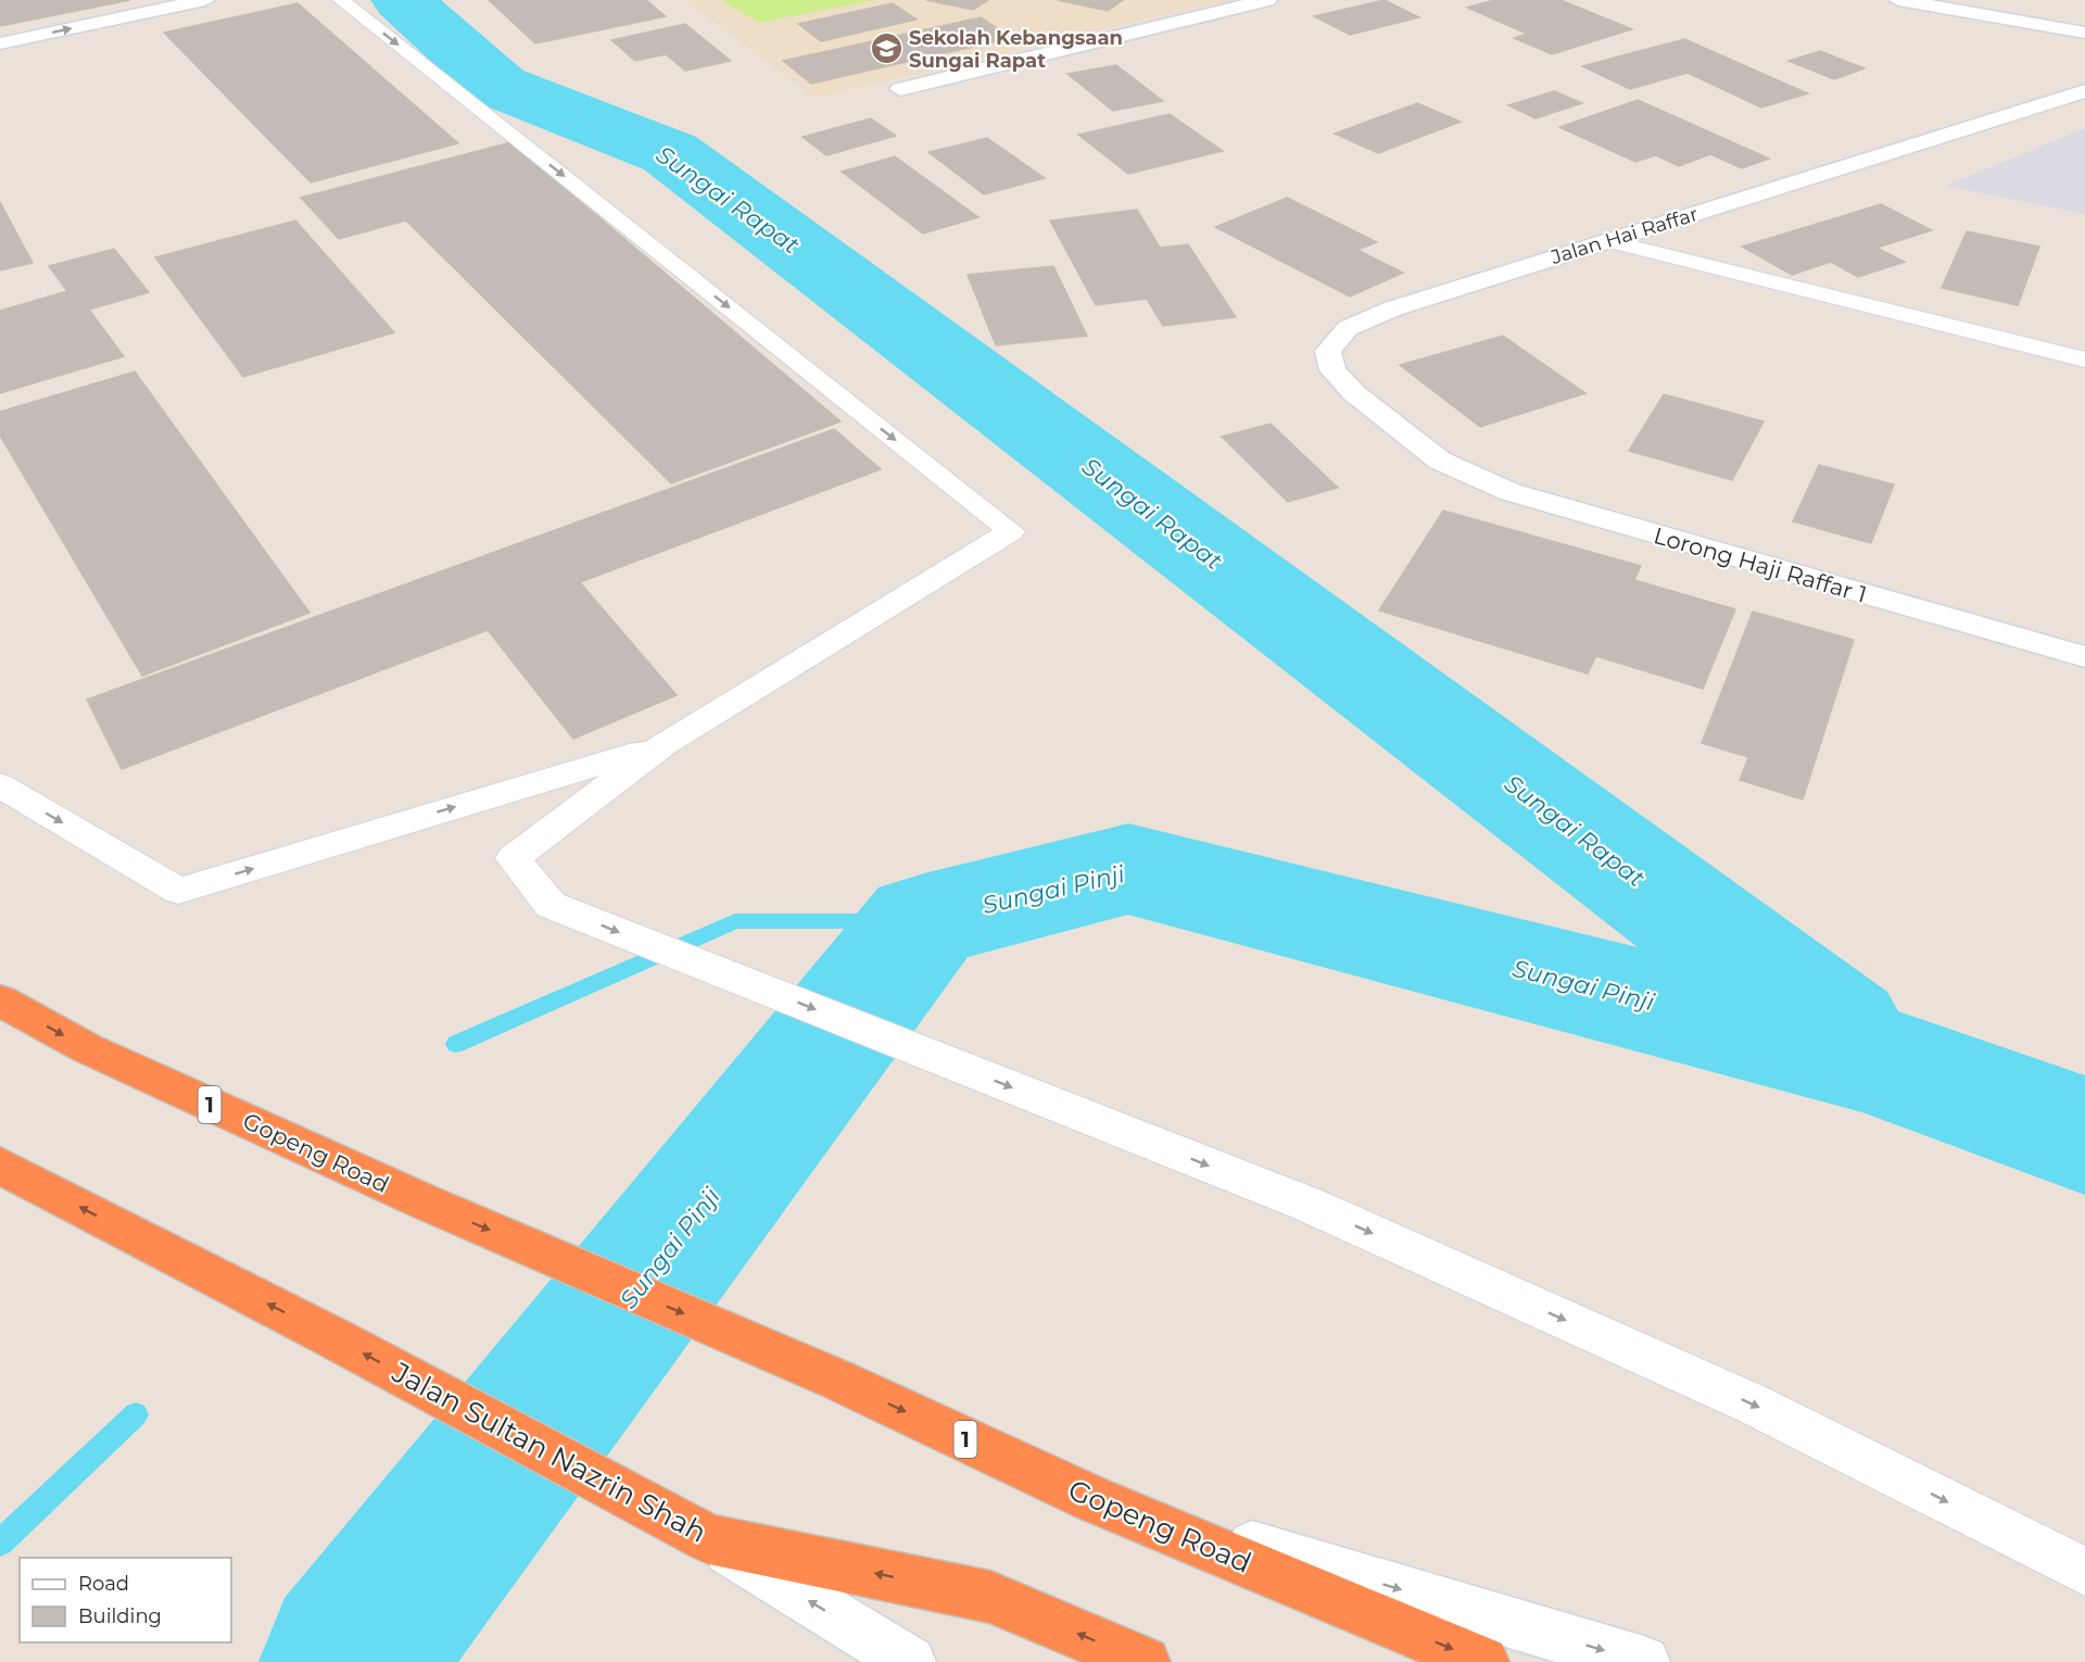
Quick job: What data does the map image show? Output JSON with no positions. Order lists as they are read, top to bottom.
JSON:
{
  "streets": {
    "highway": ["1", "Gopeng Road", "Jalan Sultan Nazrin Shah"],
    "street": ["Jalan Hai Raffar", "Lorong Haji Raffar 1"]
  },
  "crossings": [
    ["Jalan Hai Raffar", "Lorong Haji Raffar 1"],
    ["1", "Gopeng Road"]
  ],
  "one_way": ["Gopeng Road", "Jalan Sultan Nazrin Shah"],
  "water": ["Sungai Rapat", "Sungai Pinji"],
  "places": {
    "school or university": ["Sekolah Kebangsaan Sungai Rapat"]
  },
  "legend": ["Road", "Building"]
}
